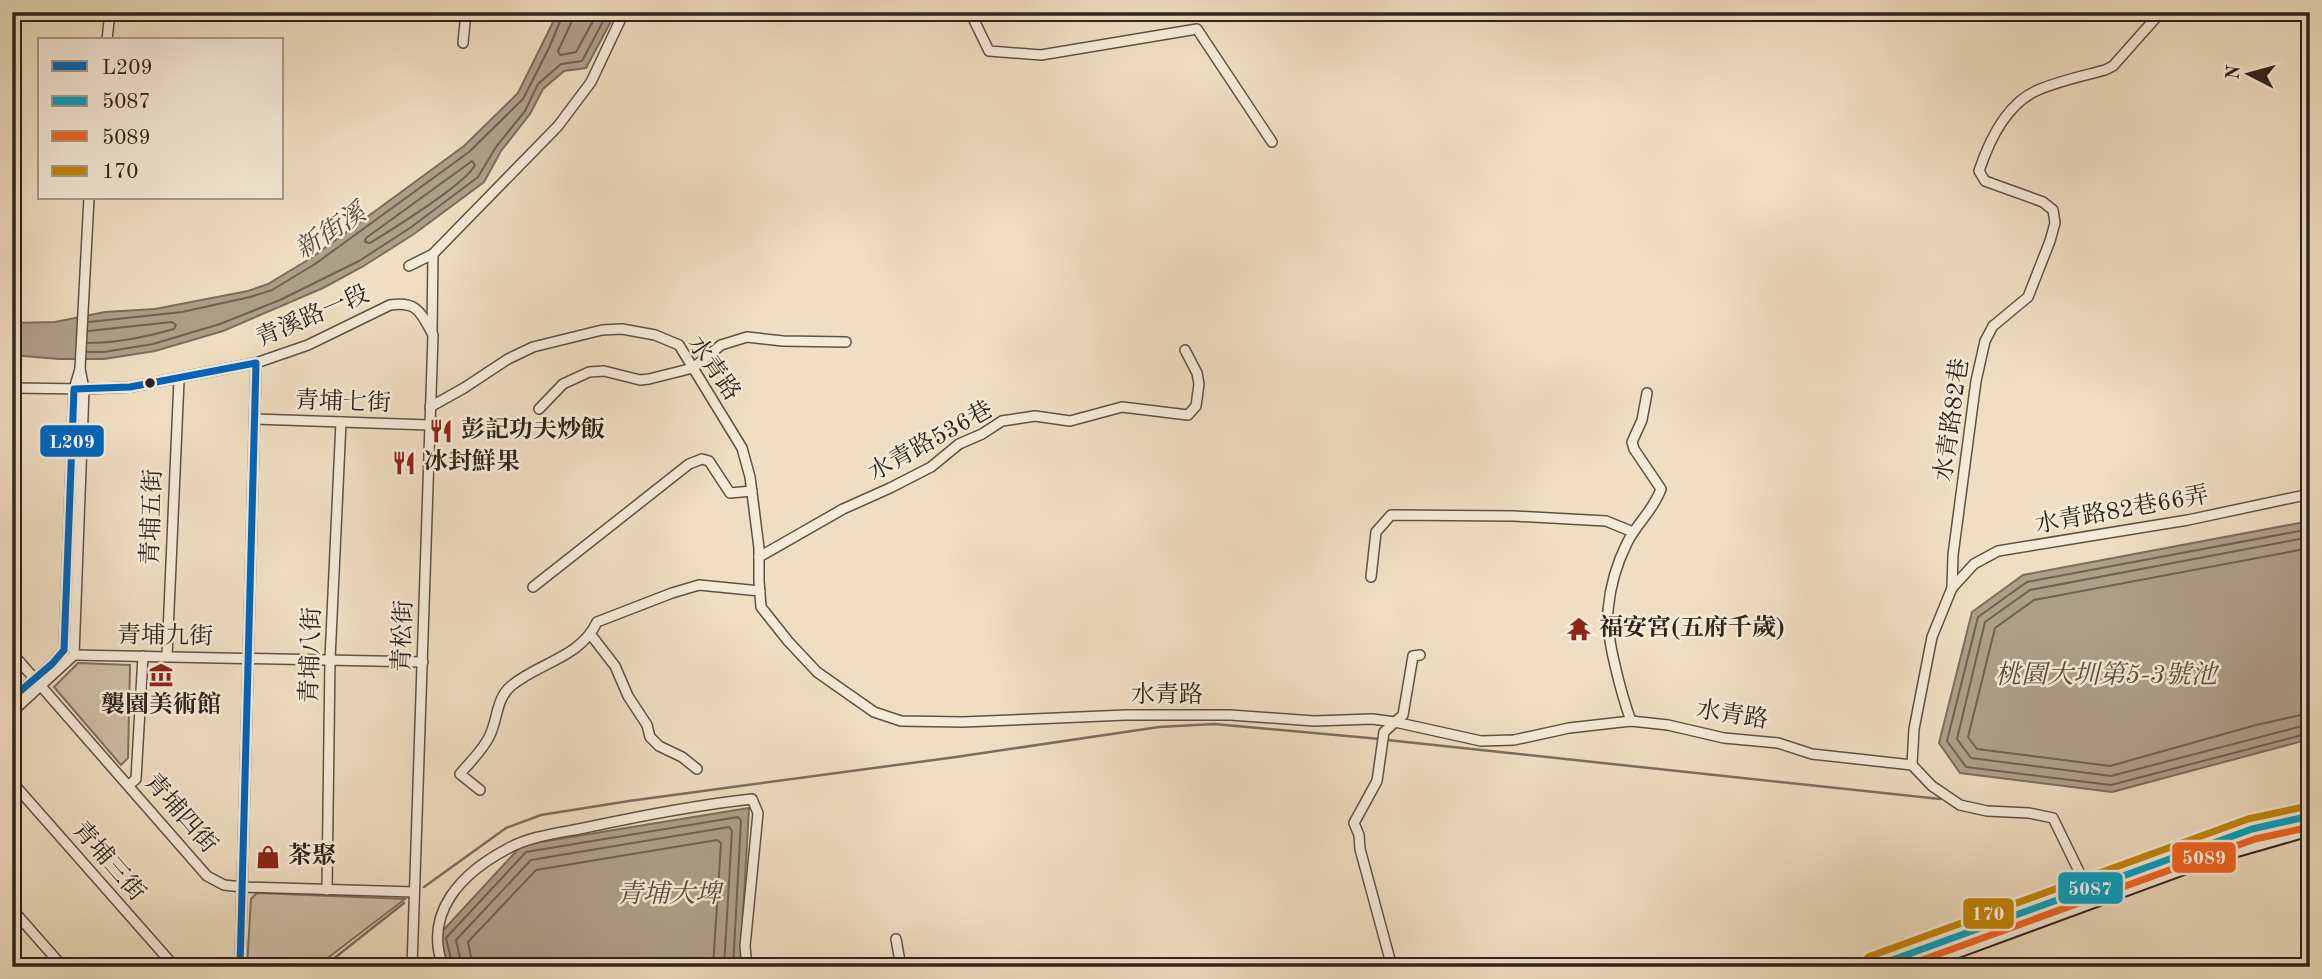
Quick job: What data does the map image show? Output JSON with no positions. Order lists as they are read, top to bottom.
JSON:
{
  "streets": {
    "street": [
      "青溪路一段",
      "水青路",
      "青埔七街",
      "水青路82巷",
      "水青路536巷",
      "水青路82巷66弄",
      "青埔五街",
      "青松街",
      "青埔九街",
      "青埔八街",
      "青埔四街",
      "青埔三街"
    ]
  },
  "crossings": [
    ["青溪路一段", "青埔五街"],
    ["青溪路一段", "青松街"],
    ["水青路", "水青路82巷"],
    ["水青路", "水青路536巷"],
    ["水青路", "青松街"],
    ["青埔七街", "青松街"],
    ["青埔七街", "青埔八街"],
    ["水青路82巷", "水青路82巷66弄"],
    ["青埔五街", "青埔九街"],
    ["青松街", "青埔九街"],
    ["青松街", "青埔四街"],
    ["青埔九街", "青埔八街"],
    ["青埔八街", "青埔四街"]
  ],
  "water": ["新街溪", "桃園大圳第5-3號池", "青埔大埤"],
  "places": {
    "restaurant": ["彭記功夫炒飯", "冰封鮮果"],
    "temple": ["福安宮(五府千歲)"],
    "museum": ["襲園美術館"],
    "shop": ["茶聚"]
  },
  "lines": [
    "transit line L209",
    "transit line 170",
    "transit line 5087",
    "transit line 5089"
  ],
  "legend": [
    "L209",
    "5087",
    "5089",
    "170"
  ],
  "north": "left"
}
